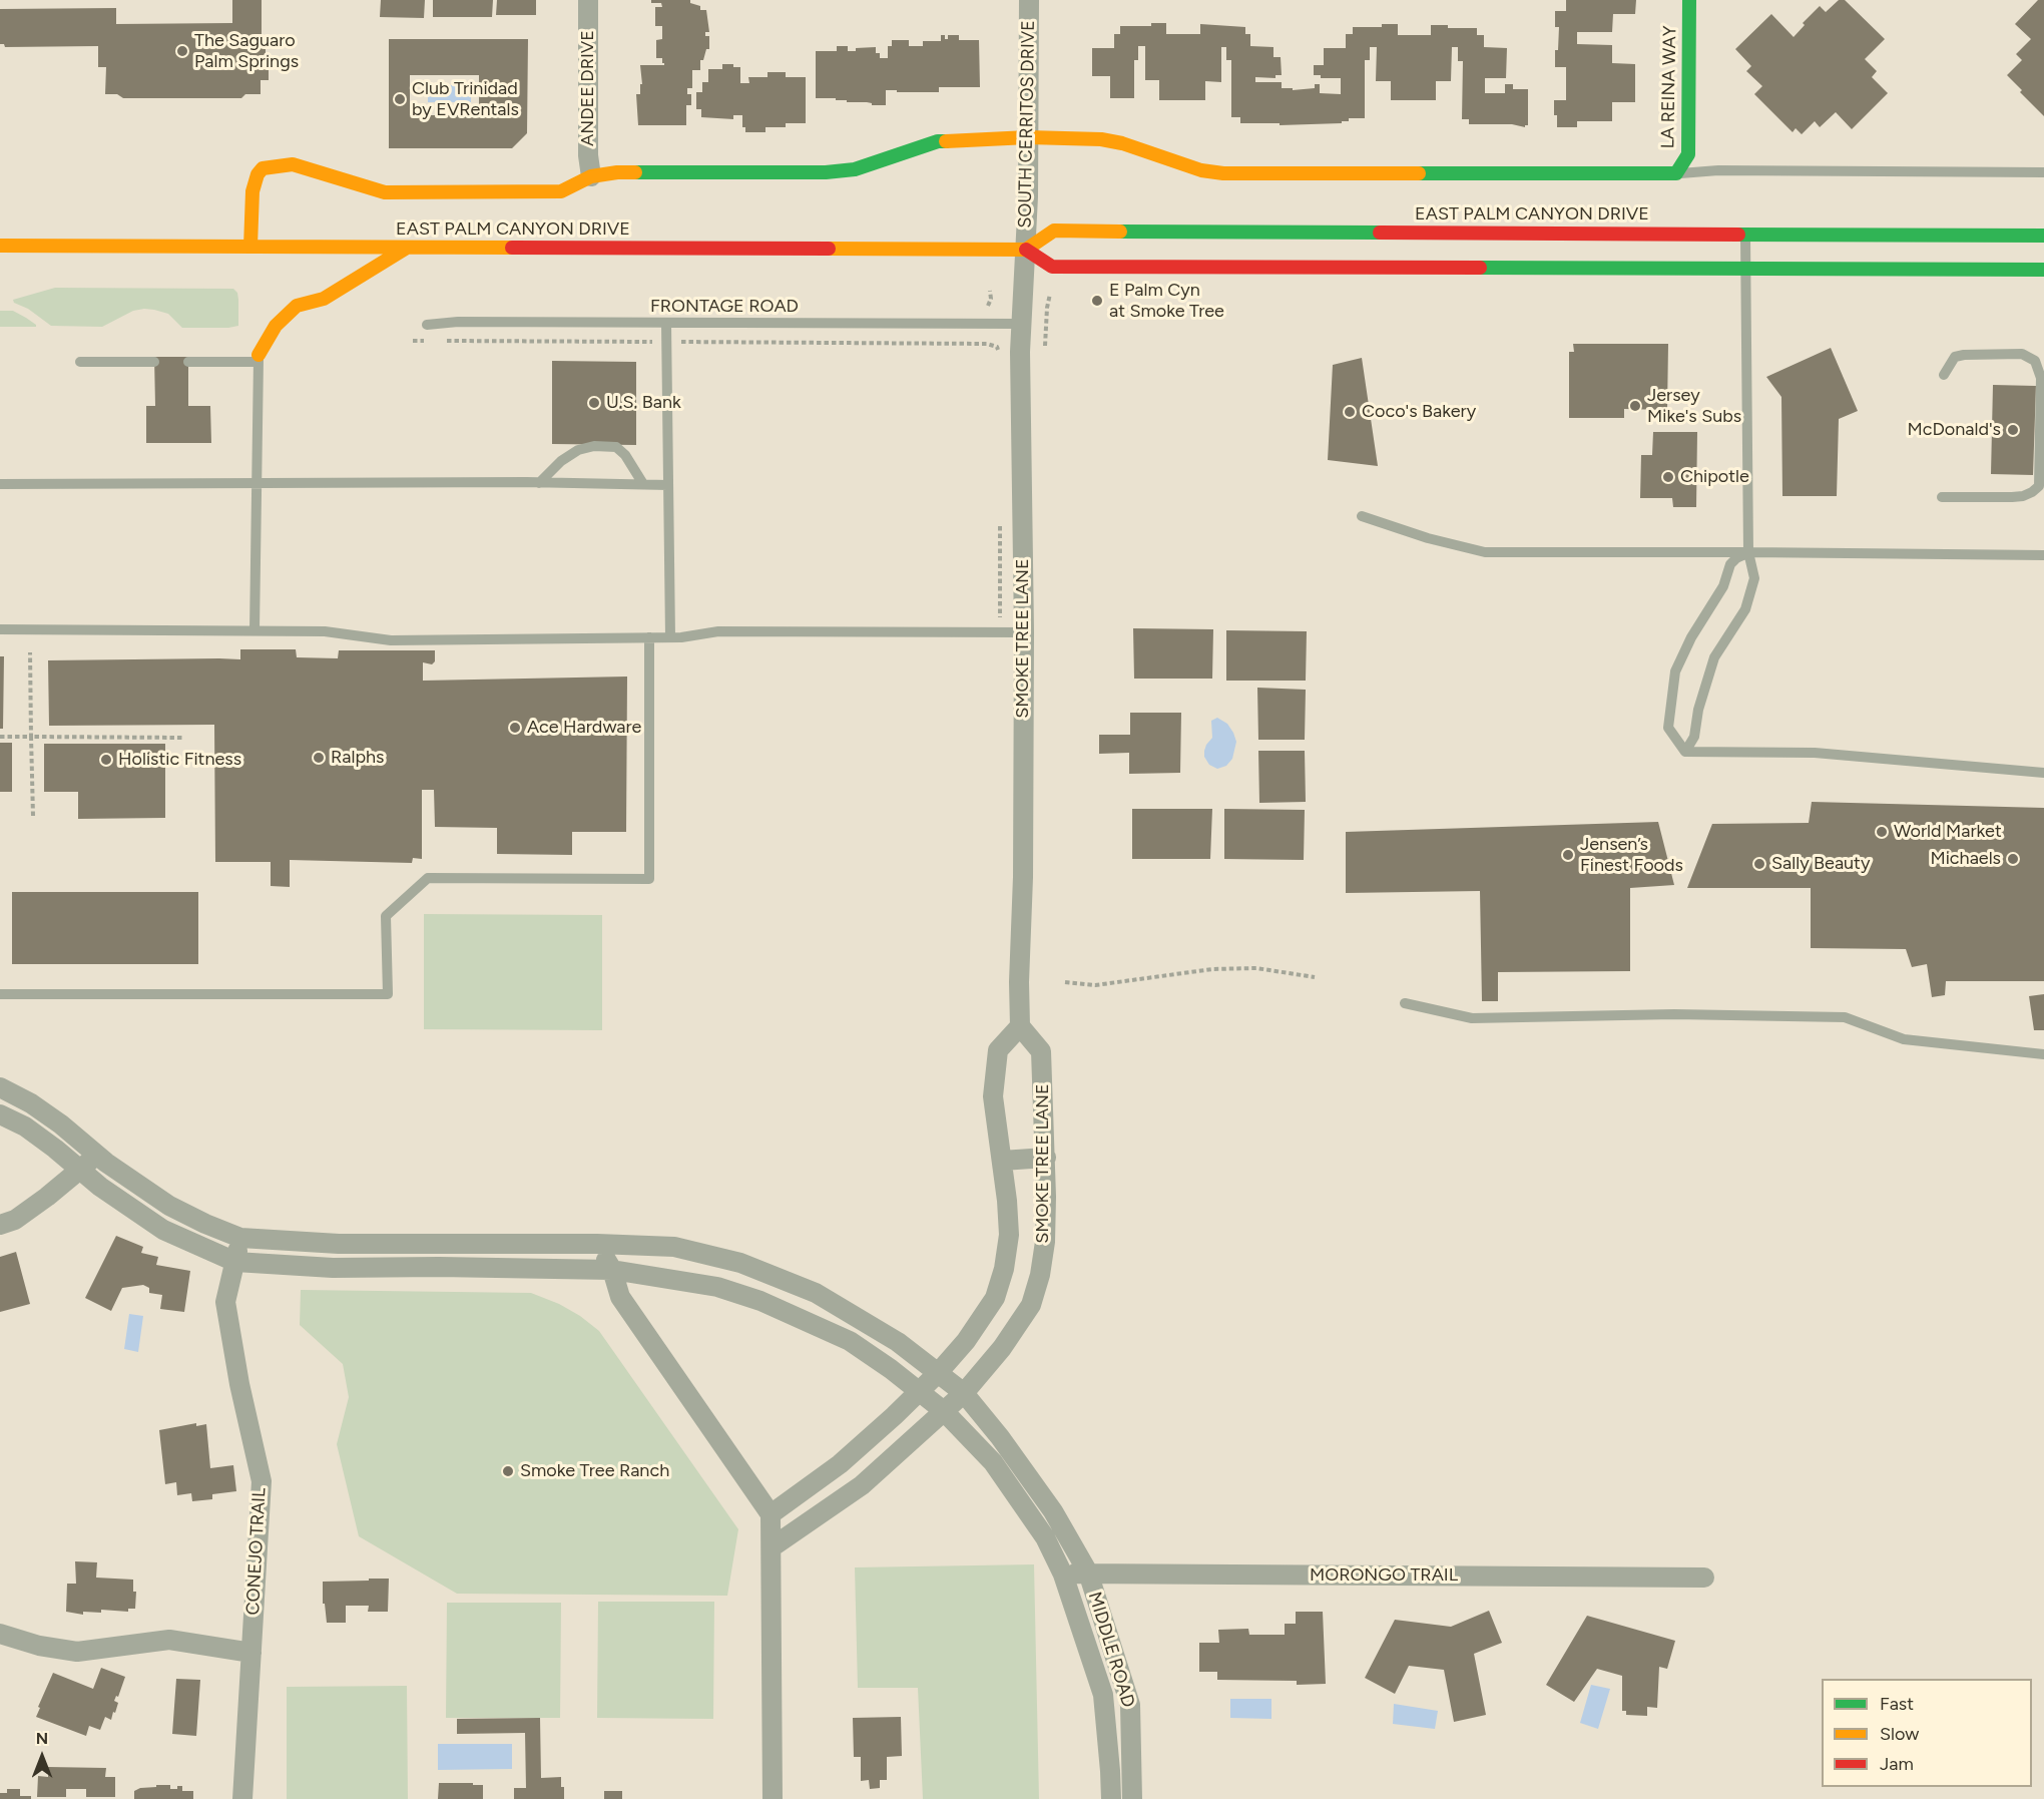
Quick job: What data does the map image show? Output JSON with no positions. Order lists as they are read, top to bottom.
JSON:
{
  "streets": {
    "main road": ["LA REINA WAY", "EAST PALM CANYON DRIVE"],
    "street": [
      "ANDEE DRIVE",
      "SOUTH CERRITOS DRIVE",
      "SMOKE TREE LANE",
      "CONEJO TRAIL",
      "MORONGO TRAIL",
      "MIDDLE ROAD"
    ],
    "lane": ["FRONTAGE ROAD"]
  },
  "crossings": [
    ["SOUTH CERRITOS DRIVE", "EAST PALM CANYON DRIVE"],
    ["SOUTH CERRITOS DRIVE", "SMOKE TREE LANE"],
    ["EAST PALM CANYON DRIVE", "SMOKE TREE LANE"],
    ["FRONTAGE ROAD", "SMOKE TREE LANE"],
    ["SMOKE TREE LANE", "MIDDLE ROAD"],
    ["CONEJO TRAIL", "MIDDLE ROAD"],
    ["MORONGO TRAIL", "MIDDLE ROAD"]
  ],
  "places": [
    "The Saguaro Palm Springs",
    "Club Trinidad by EVRentals",
    "E Palm Cyn at Smoke Tree",
    "U.S. Bank",
    "Jersey Mike's Subs",
    "Coco's Bakery",
    "McDonald's",
    "Chipotle",
    "Ace Hardware",
    "Ralphs",
    "Holistic Fitness",
    "World Market",
    "Jensen’s Finest Foods",
    "Michaels",
    "Sally Beauty",
    "Smoke Tree Ranch"
  ],
  "legend": ["Fast", "Slow", "Jam"],
  "north": "top"
}
